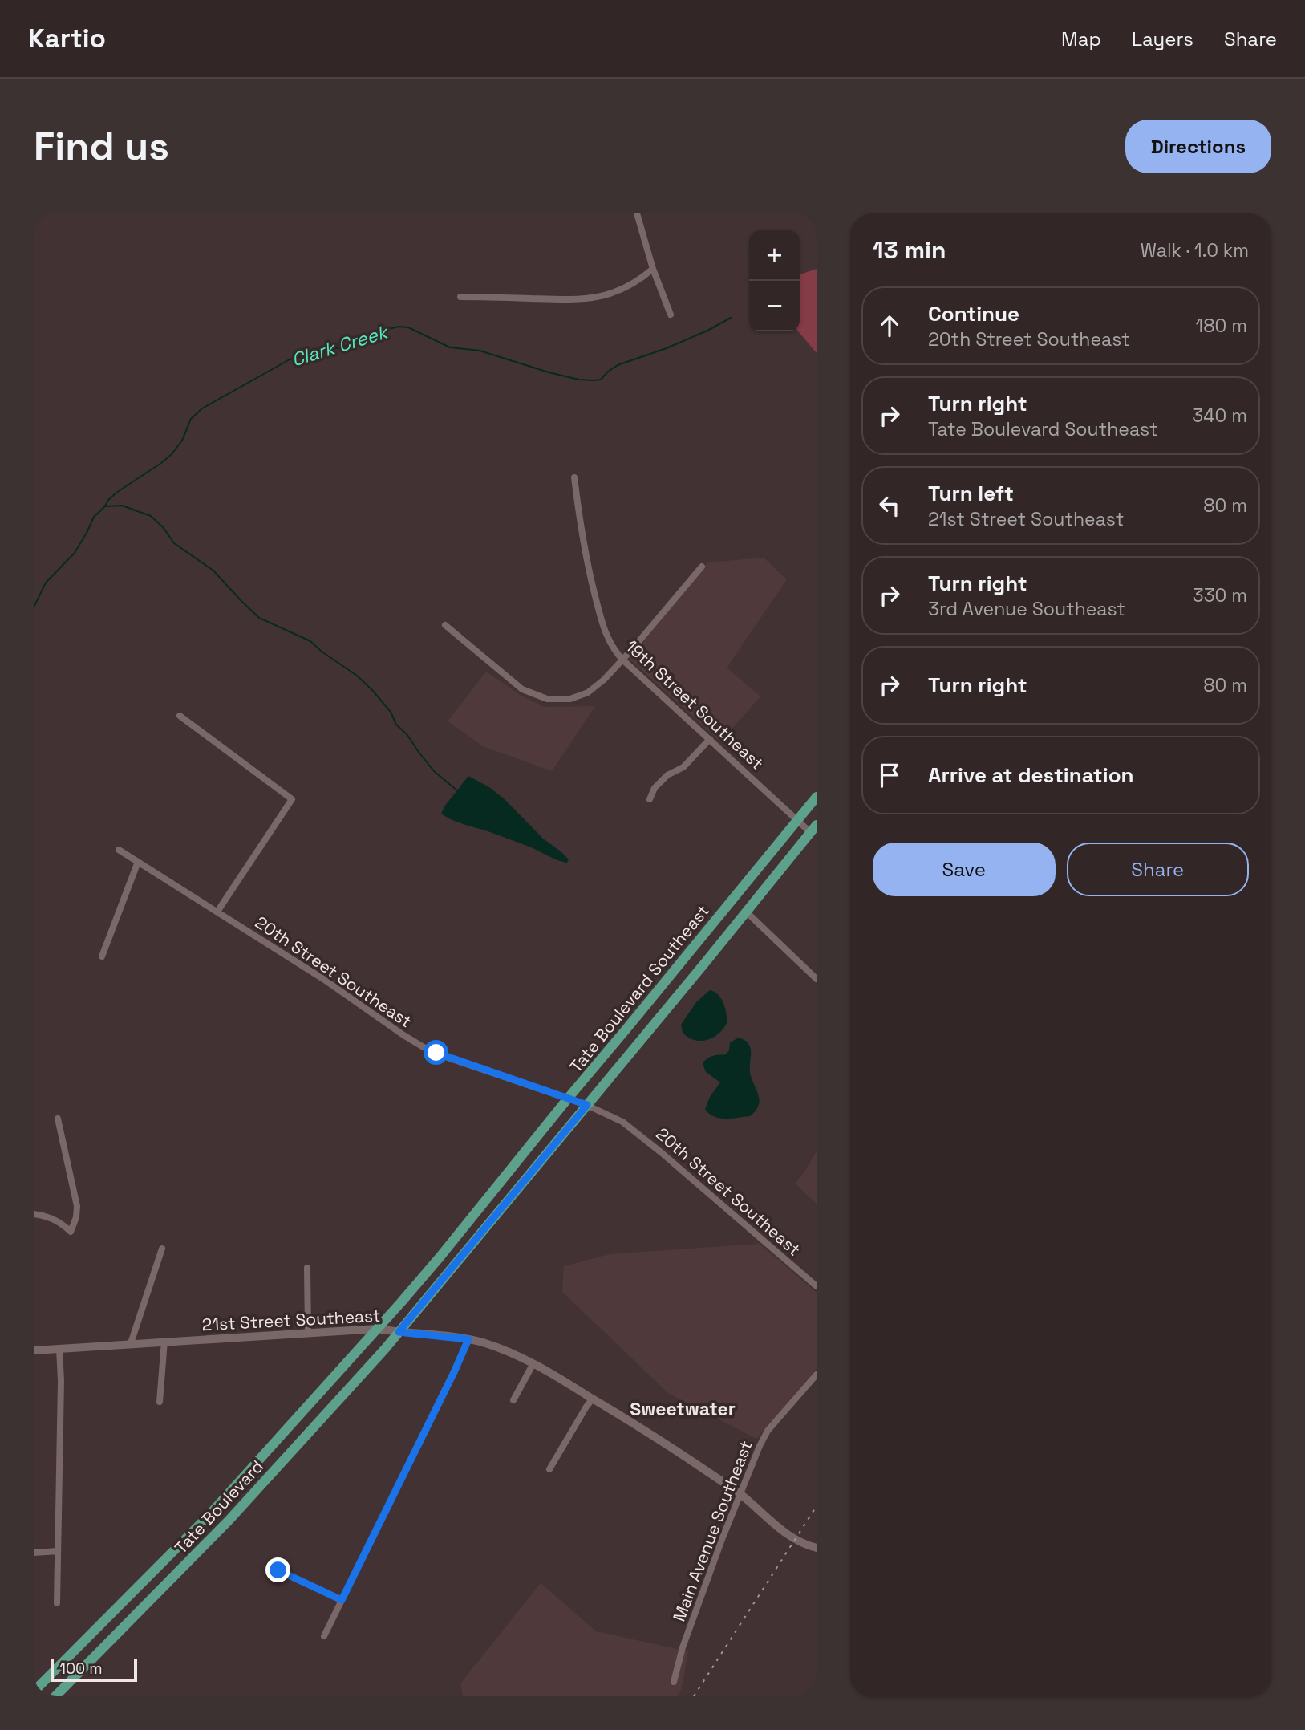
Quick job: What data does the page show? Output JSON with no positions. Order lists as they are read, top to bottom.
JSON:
{
  "streets": {
    "main road": ["Tate Boulevard Southeast", "Tate Boulevard"],
    "street": [
      "19th Street Southeast",
      "20th Street Southeast",
      "21st Street Southeast",
      "Main Avenue Southeast"
    ]
  },
  "crossings": [
    ["19th Street Southeast", "Tate Boulevard Southeast"],
    ["20th Street Southeast", "Tate Boulevard Southeast"],
    ["Tate Boulevard Southeast", "21st Street Southeast"],
    ["Tate Boulevard Southeast", "Tate Boulevard"],
    ["21st Street Southeast", "Tate Boulevard"],
    ["21st Street Southeast", "Main Avenue Southeast"]
  ],
  "districts": ["Sweetwater"],
  "water": ["Clark Creek"],
  "scale_bar": "100 m",
  "page": {
    "header": "Kartio",
    "nav": ["Map", "Layers", "Share"],
    "buttons": [
      "Directions",
      ["Save", "Share"]
    ],
    "title": "Find us",
    "heading": ["13 min", "Walk · 1.0 km"],
    "map_buttons": ["+", "−"],
    "list": [
      ["Continue", "20th Street Southeast", "180 m"],
      ["Turn right", "Tate Boulevard Southeast", "340 m"],
      ["Turn left", "21st Street Southeast", "80 m"],
      ["Turn right", "3rd Avenue Southeast", "330 m"],
      ["Turn right", "80 m"],
      "Arrive at destination"
    ],
    "scale": "100 m"
  }
}
